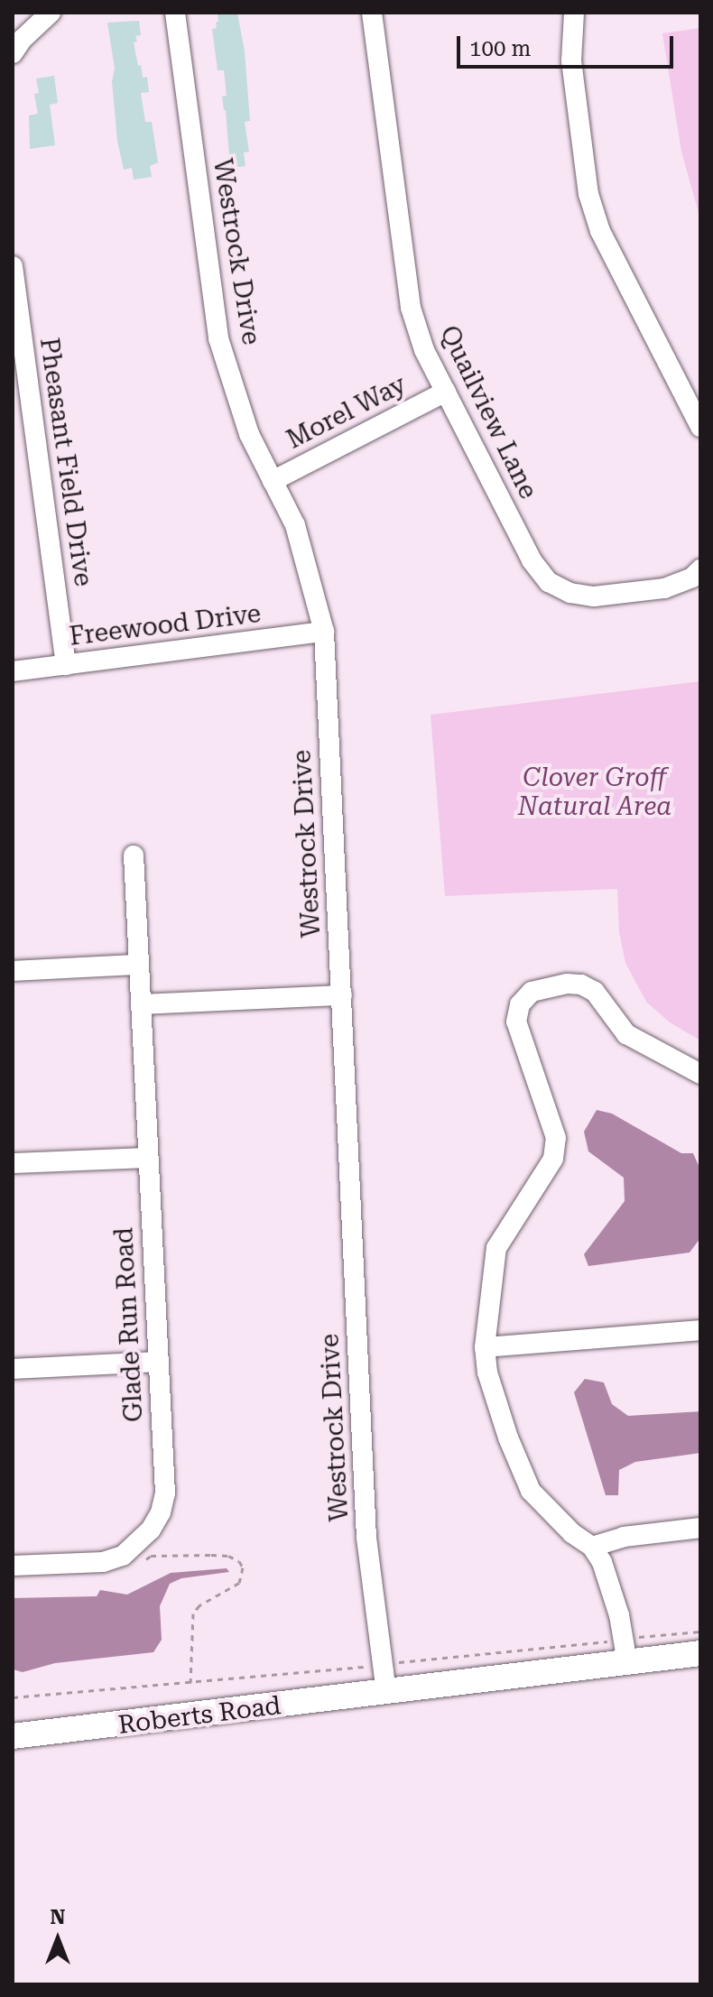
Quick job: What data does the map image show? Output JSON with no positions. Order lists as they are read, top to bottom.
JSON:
{
  "streets": {
    "main road": ["Roberts Road"],
    "street": [
      "Westrock Drive",
      "Morel Way",
      "Quailview Lane",
      "Pheasant Field Drive",
      "Freewood Drive",
      "Glade Run Road"
    ]
  },
  "crossings": [
    ["Westrock Drive", "Morel Way"],
    ["Westrock Drive", "Freewood Drive"],
    ["Westrock Drive", "Roberts Road"],
    ["Morel Way", "Quailview Lane"],
    ["Pheasant Field Drive", "Freewood Drive"]
  ],
  "parks": ["Clover Groff Natural Area"],
  "scale_bar": "100 m",
  "north": "top"
}
